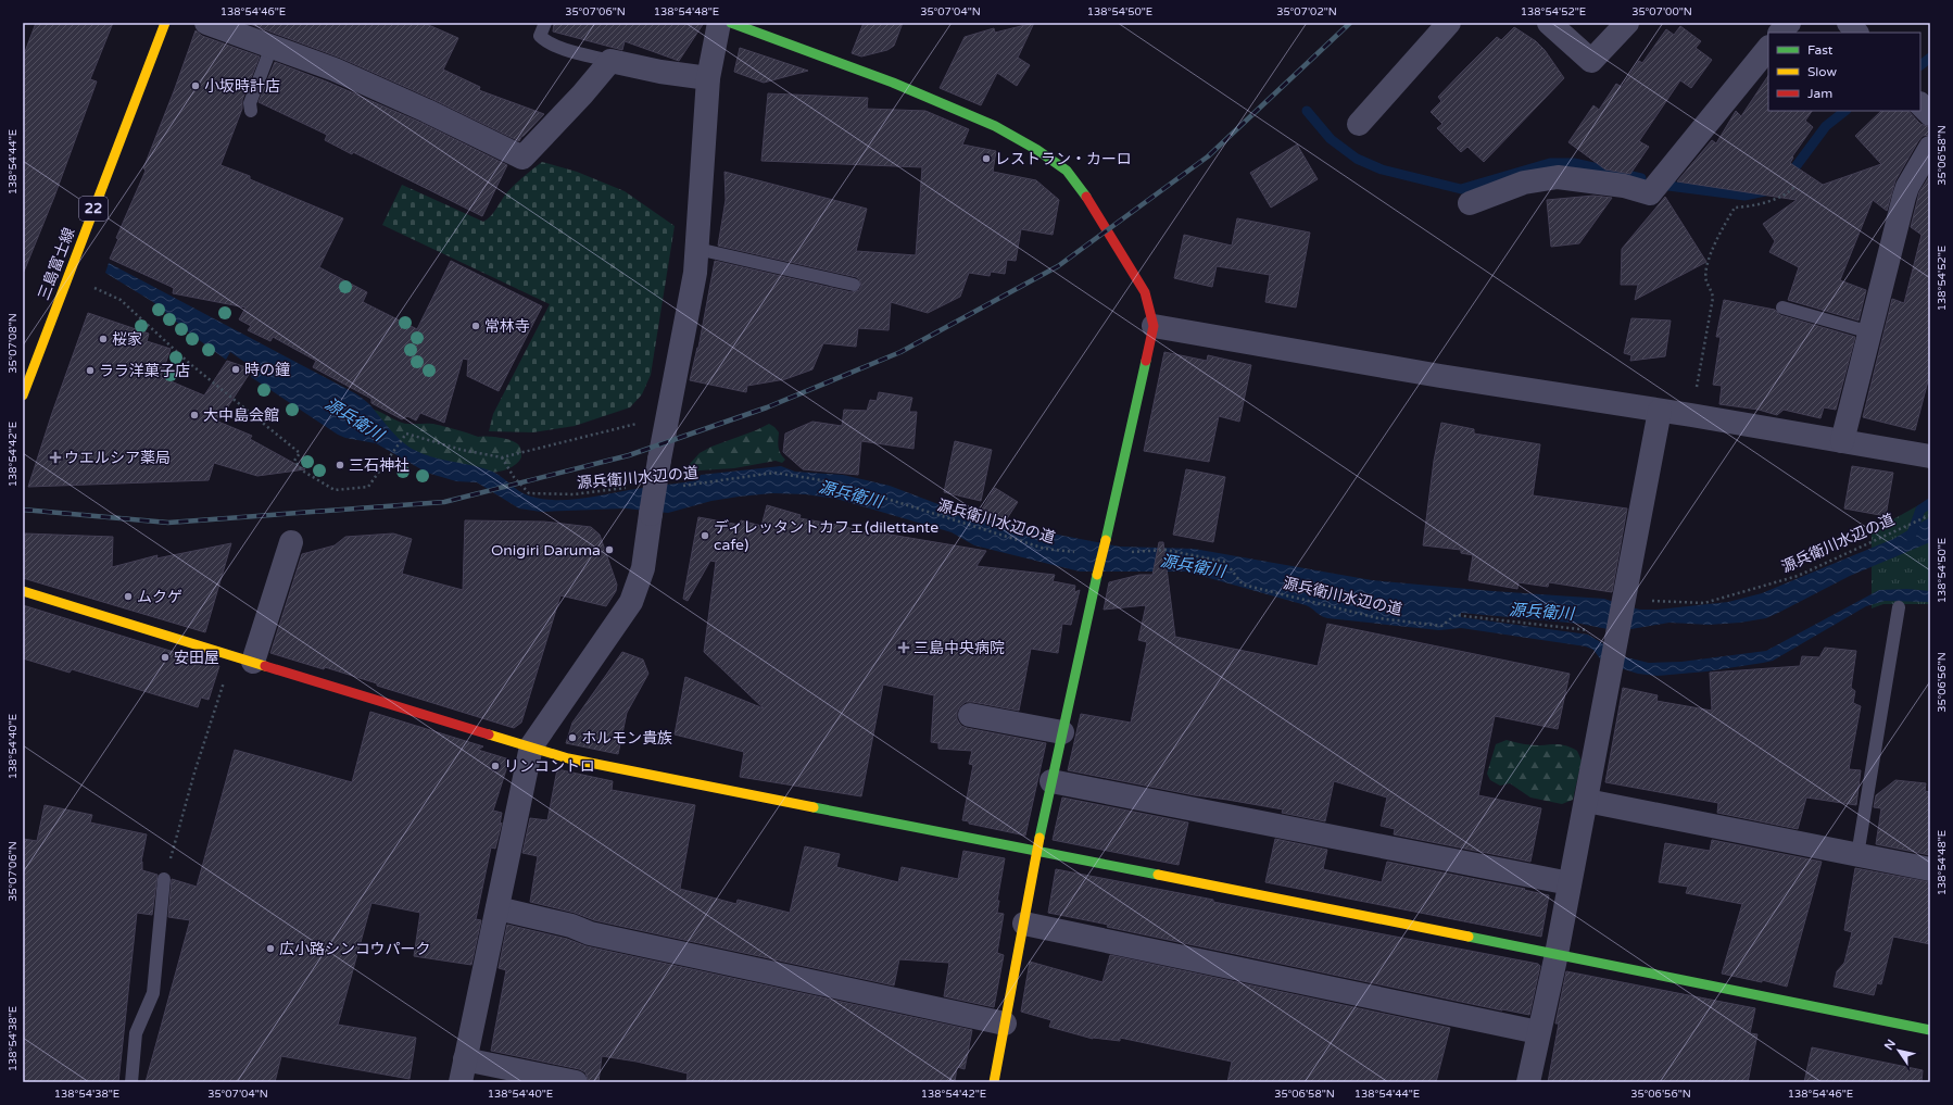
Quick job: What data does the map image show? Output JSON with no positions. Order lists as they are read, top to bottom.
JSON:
{
  "streets": {
    "street": ["22", "三島富士線"],
    "path": ["源兵衛川水辺の道"]
  },
  "water": ["源兵衛川"],
  "places": {
    "other": [
      "小坂時計店",
      "レストラン・カーロ",
      "常林寺",
      "桜家",
      "時の鐘",
      "ララ洋菓子店",
      "大中島会館",
      "三石神社",
      "ディレッタントカフェ(dilettante cafe)",
      "Onigiri Daruma",
      "ムクゲ",
      "安田屋",
      "ホルモン貴族",
      "リンコントロ",
      "広小路シンコウパーク"
    ],
    "health": ["ウエルシア薬局", "三島中央病院"]
  },
  "legend": ["Fast", "Slow", "Jam"],
  "north": "top left",
  "coordinates": [
    "138°54'46\"E",
    "35°07'06\"N",
    "138°54'48\"E",
    "35°07'04\"N",
    "138°54'50\"E",
    "35°07'02\"N",
    "138°54'52\"E",
    "35°07'00\"N",
    "35°06'58\"N",
    "138°54'44\"E",
    "35°07'08\"N",
    "138°54'42\"E",
    "35°06'56\"N",
    "138°54'40\"E",
    "138°54'38\"E"
  ]
}
